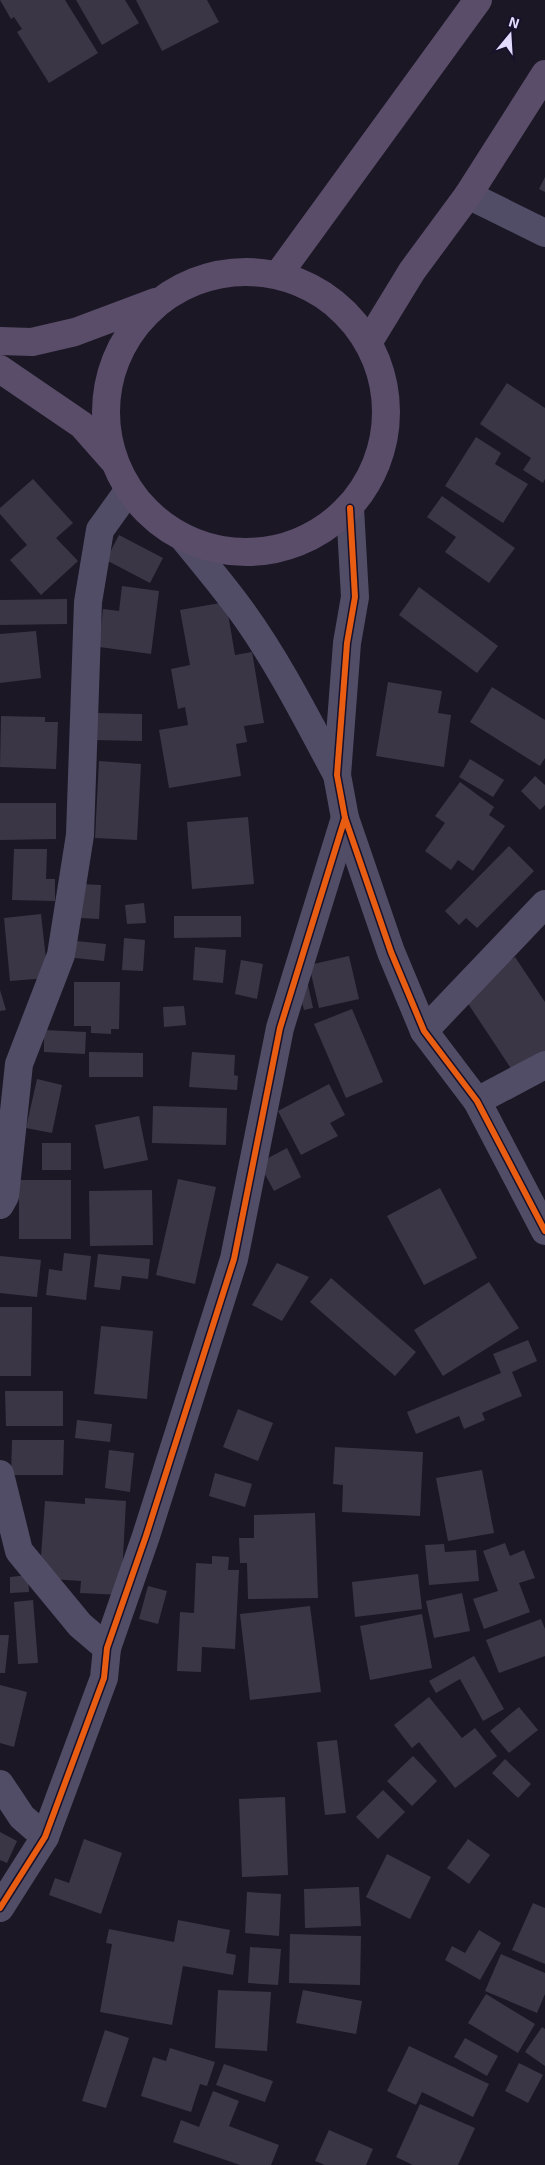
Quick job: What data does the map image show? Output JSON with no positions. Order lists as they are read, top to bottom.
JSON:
{
  "north": "top"
}
